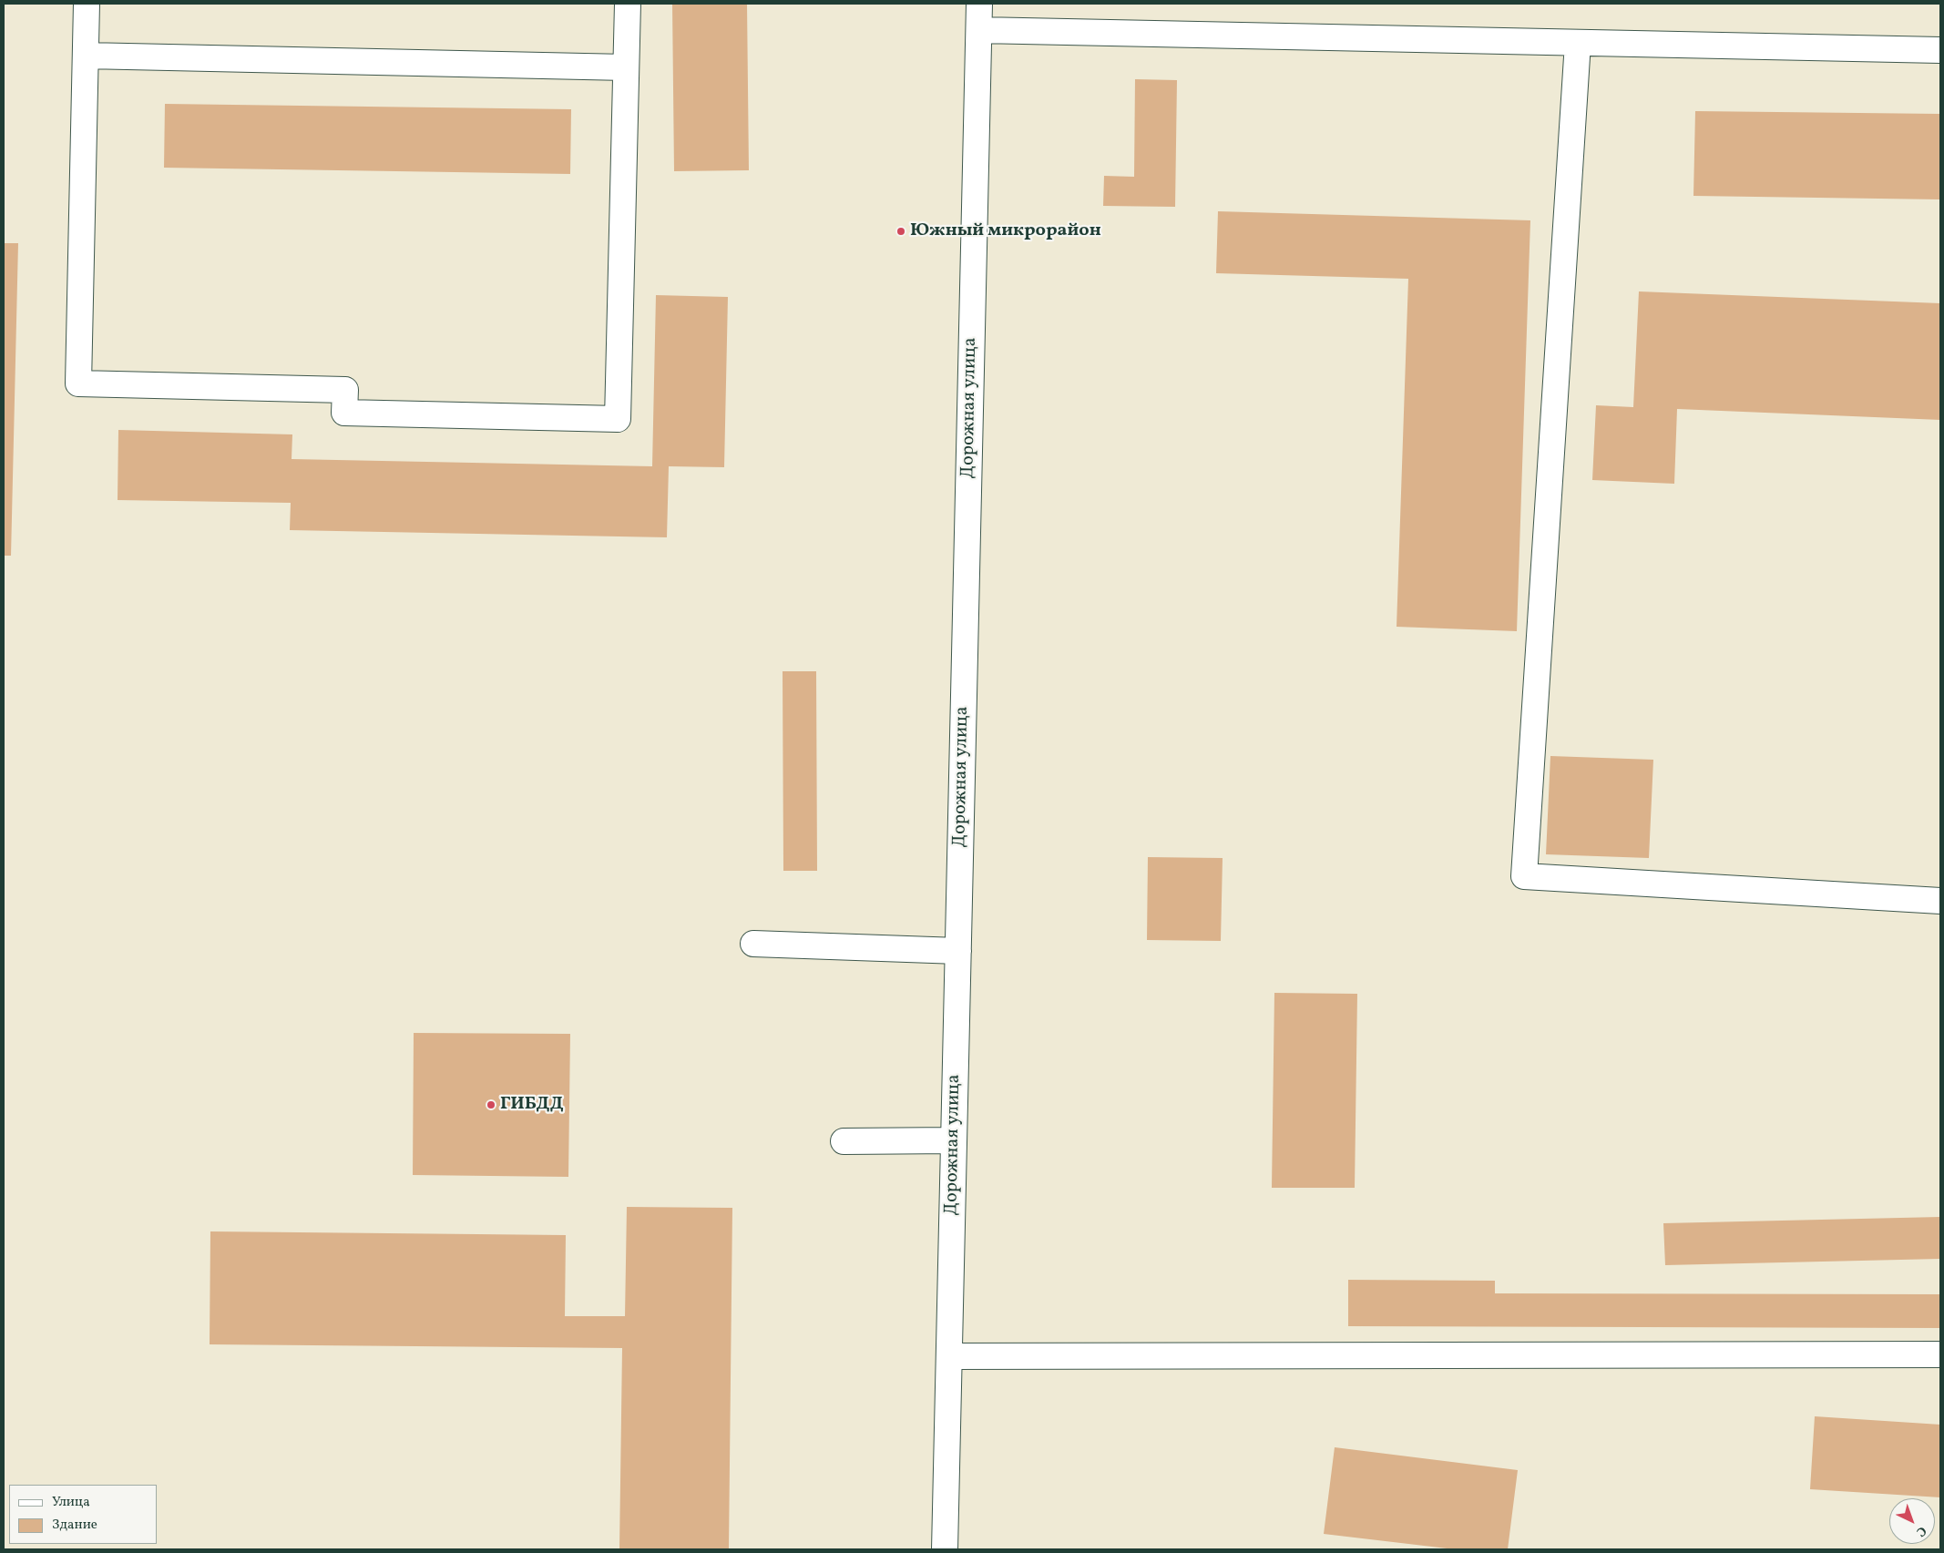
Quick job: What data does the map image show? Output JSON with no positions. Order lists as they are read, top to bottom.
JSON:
{
  "streets": {
    "street": ["Дорожная улица"]
  },
  "places": ["Южный микрорайон", "ГИБДД"],
  "legend": ["Улица", "Здание"],
  "north": "bottom right"
}
